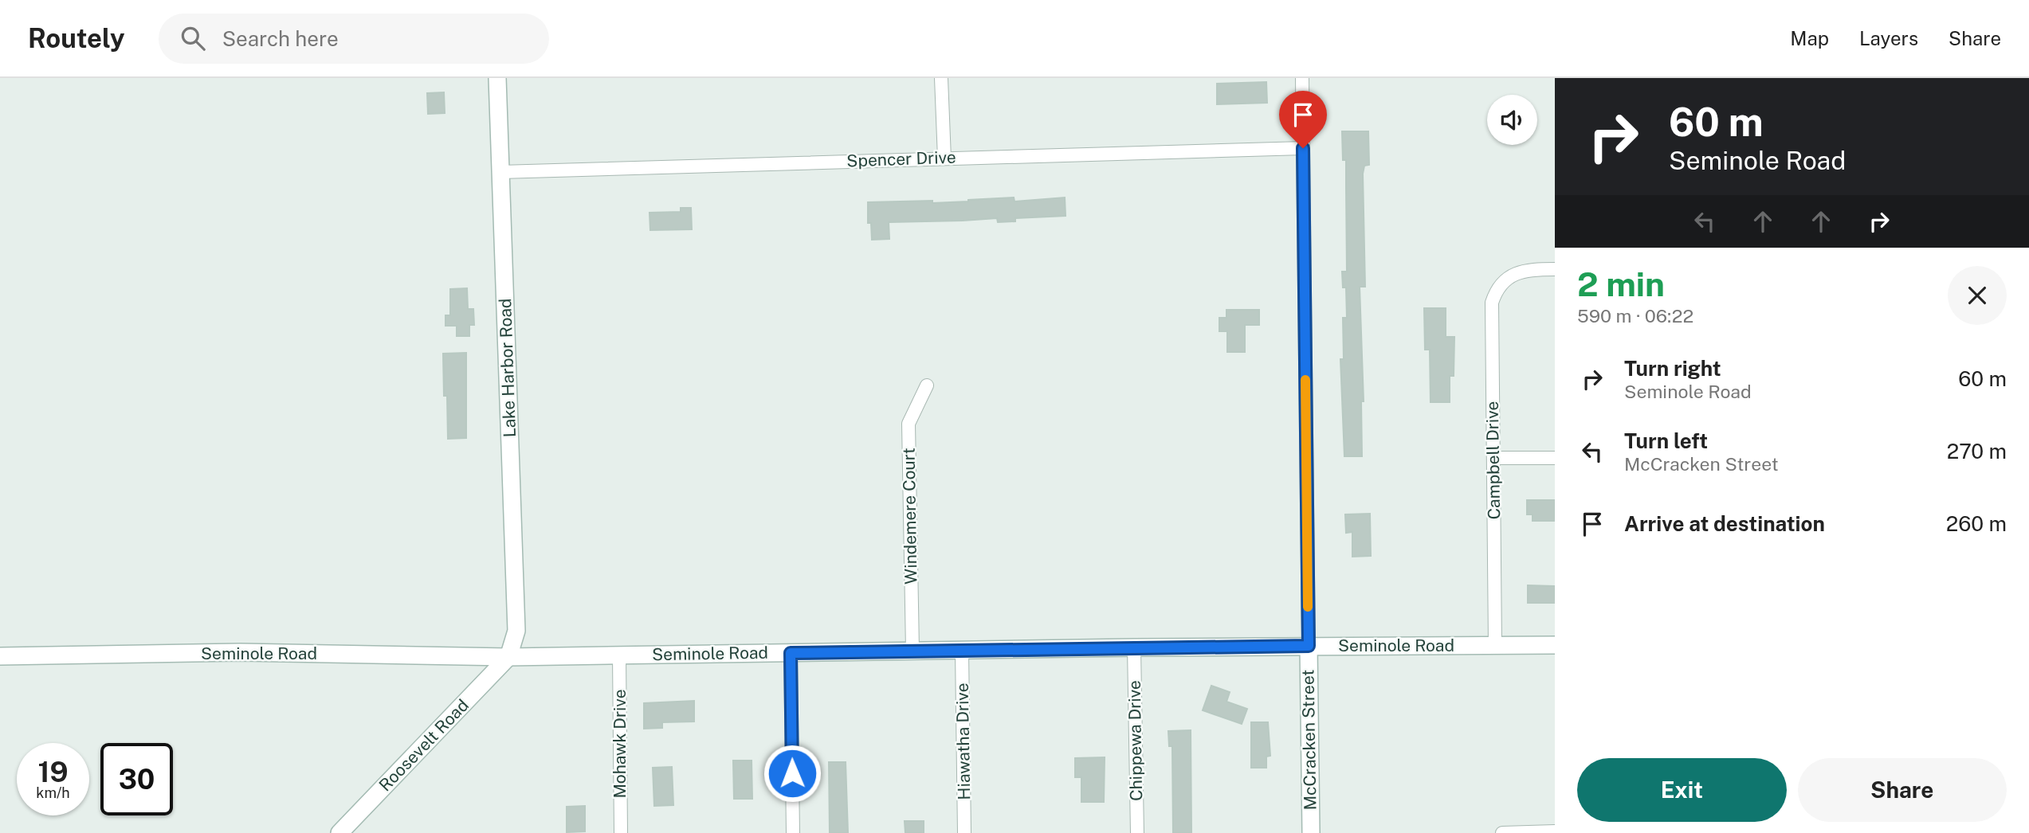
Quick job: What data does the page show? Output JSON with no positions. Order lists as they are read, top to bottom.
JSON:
{
  "streets": {
    "street": [
      "Spencer Drive",
      "Lake Harbor Road",
      "Campbell Drive",
      "Windemere Court",
      "Seminole Road",
      "McCracken Street",
      "Chippewa Drive",
      "Hiawatha Drive",
      "Mohawk Drive",
      "Roosevelt Road"
    ]
  },
  "crossings": [
    ["Spencer Drive", "Lake Harbor Road"],
    ["Spencer Drive", "McCracken Street"],
    ["Lake Harbor Road", "Seminole Road"],
    ["Lake Harbor Road", "Roosevelt Road"],
    ["Campbell Drive", "Seminole Road"],
    ["Windemere Court", "Seminole Road"],
    ["Seminole Road", "McCracken Street"],
    ["Seminole Road", "Chippewa Drive"],
    ["Seminole Road", "Hiawatha Drive"],
    ["Seminole Road", "Mohawk Drive"],
    ["Seminole Road", "Roosevelt Road"]
  ],
  "page": {
    "header": "Routely",
    "search": "Search here",
    "nav": ["Map", "Layers", "Share"],
    "turn": ["60 m", "Seminole Road"],
    "heading": ["2 min", "590 m · 06:22"],
    "list": [
      {
        "name": "Turn right",
        "note": "Seminole Road",
        "value": "60 m"
      },
      {
        "name": "Turn left",
        "note": "McCracken Street",
        "value": "270 m"
      },
      {
        "name": "Arrive at destination",
        "value": "260 m"
      }
    ],
    "speed": "19 km/h",
    "limit": "30",
    "buttons": ["Exit", "Share"]
  }
}
